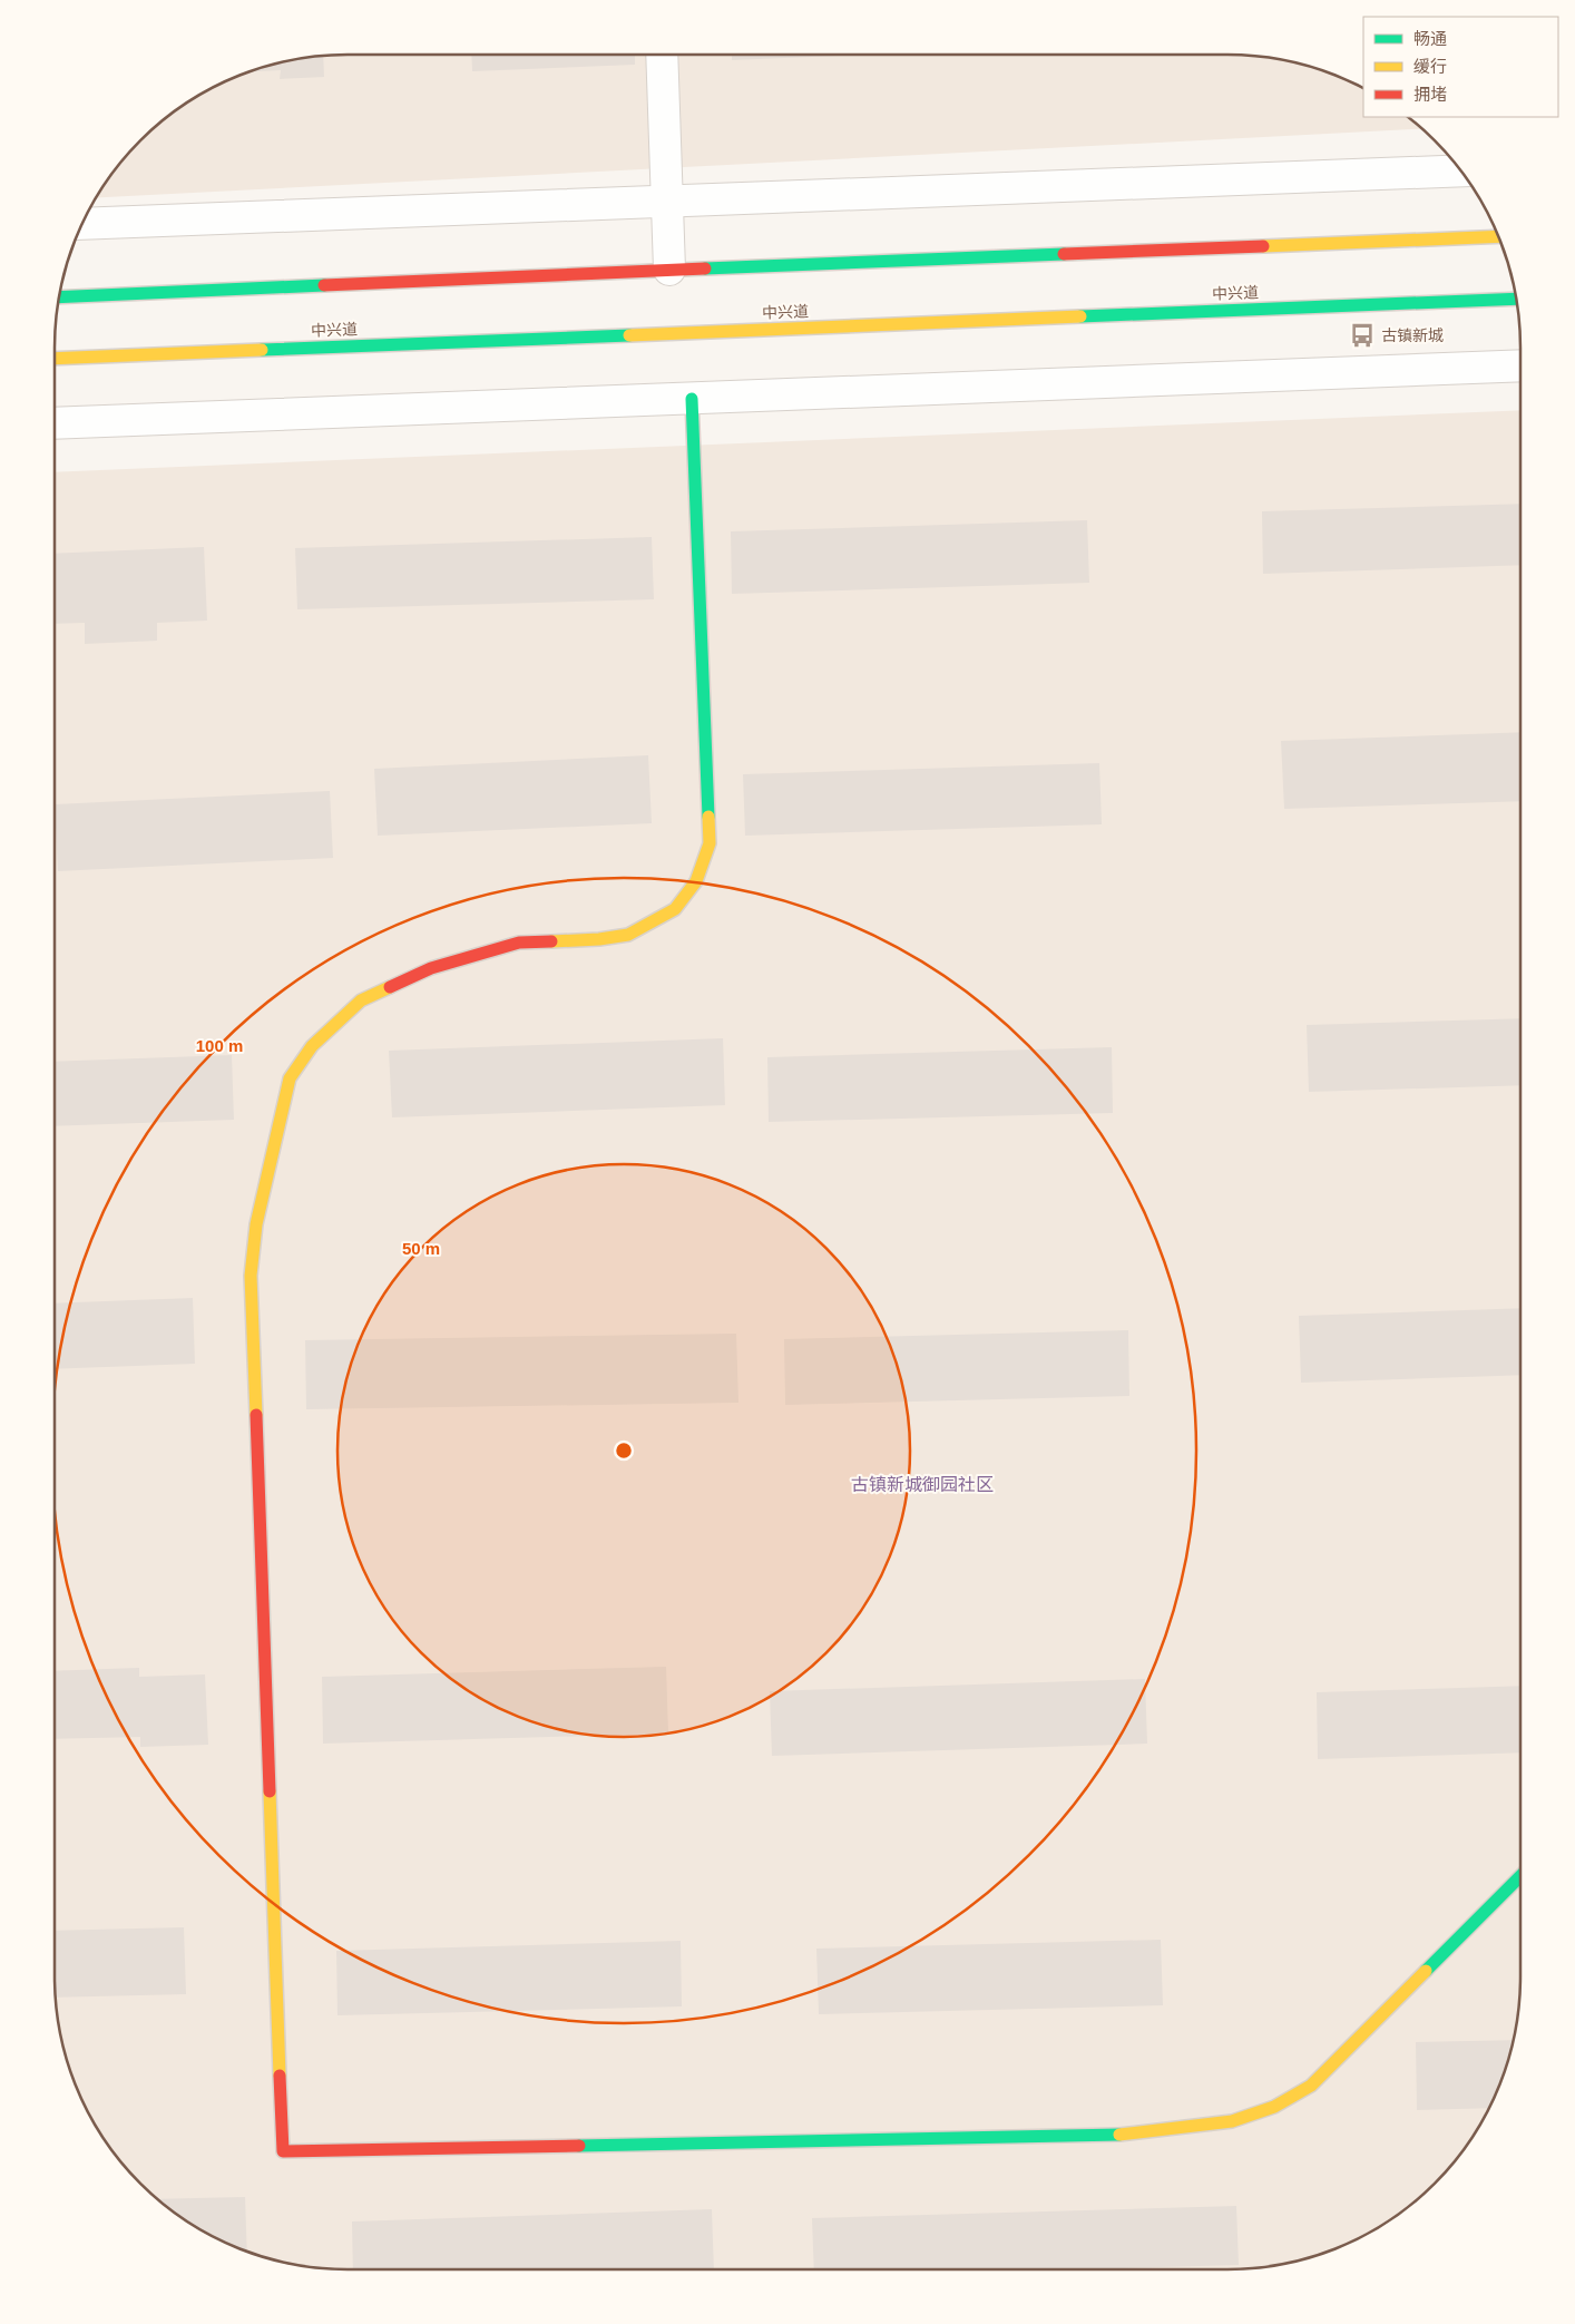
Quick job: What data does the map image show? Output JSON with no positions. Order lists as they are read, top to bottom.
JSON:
{
  "streets": {
    "street": ["中兴道"]
  },
  "districts": ["古镇新城御园社区"],
  "places": {
    "bus stop": ["古镇新城"]
  },
  "legend": ["畅通", "缓行", "拥堵"],
  "rings": ["100 m", "50 m"]
}
